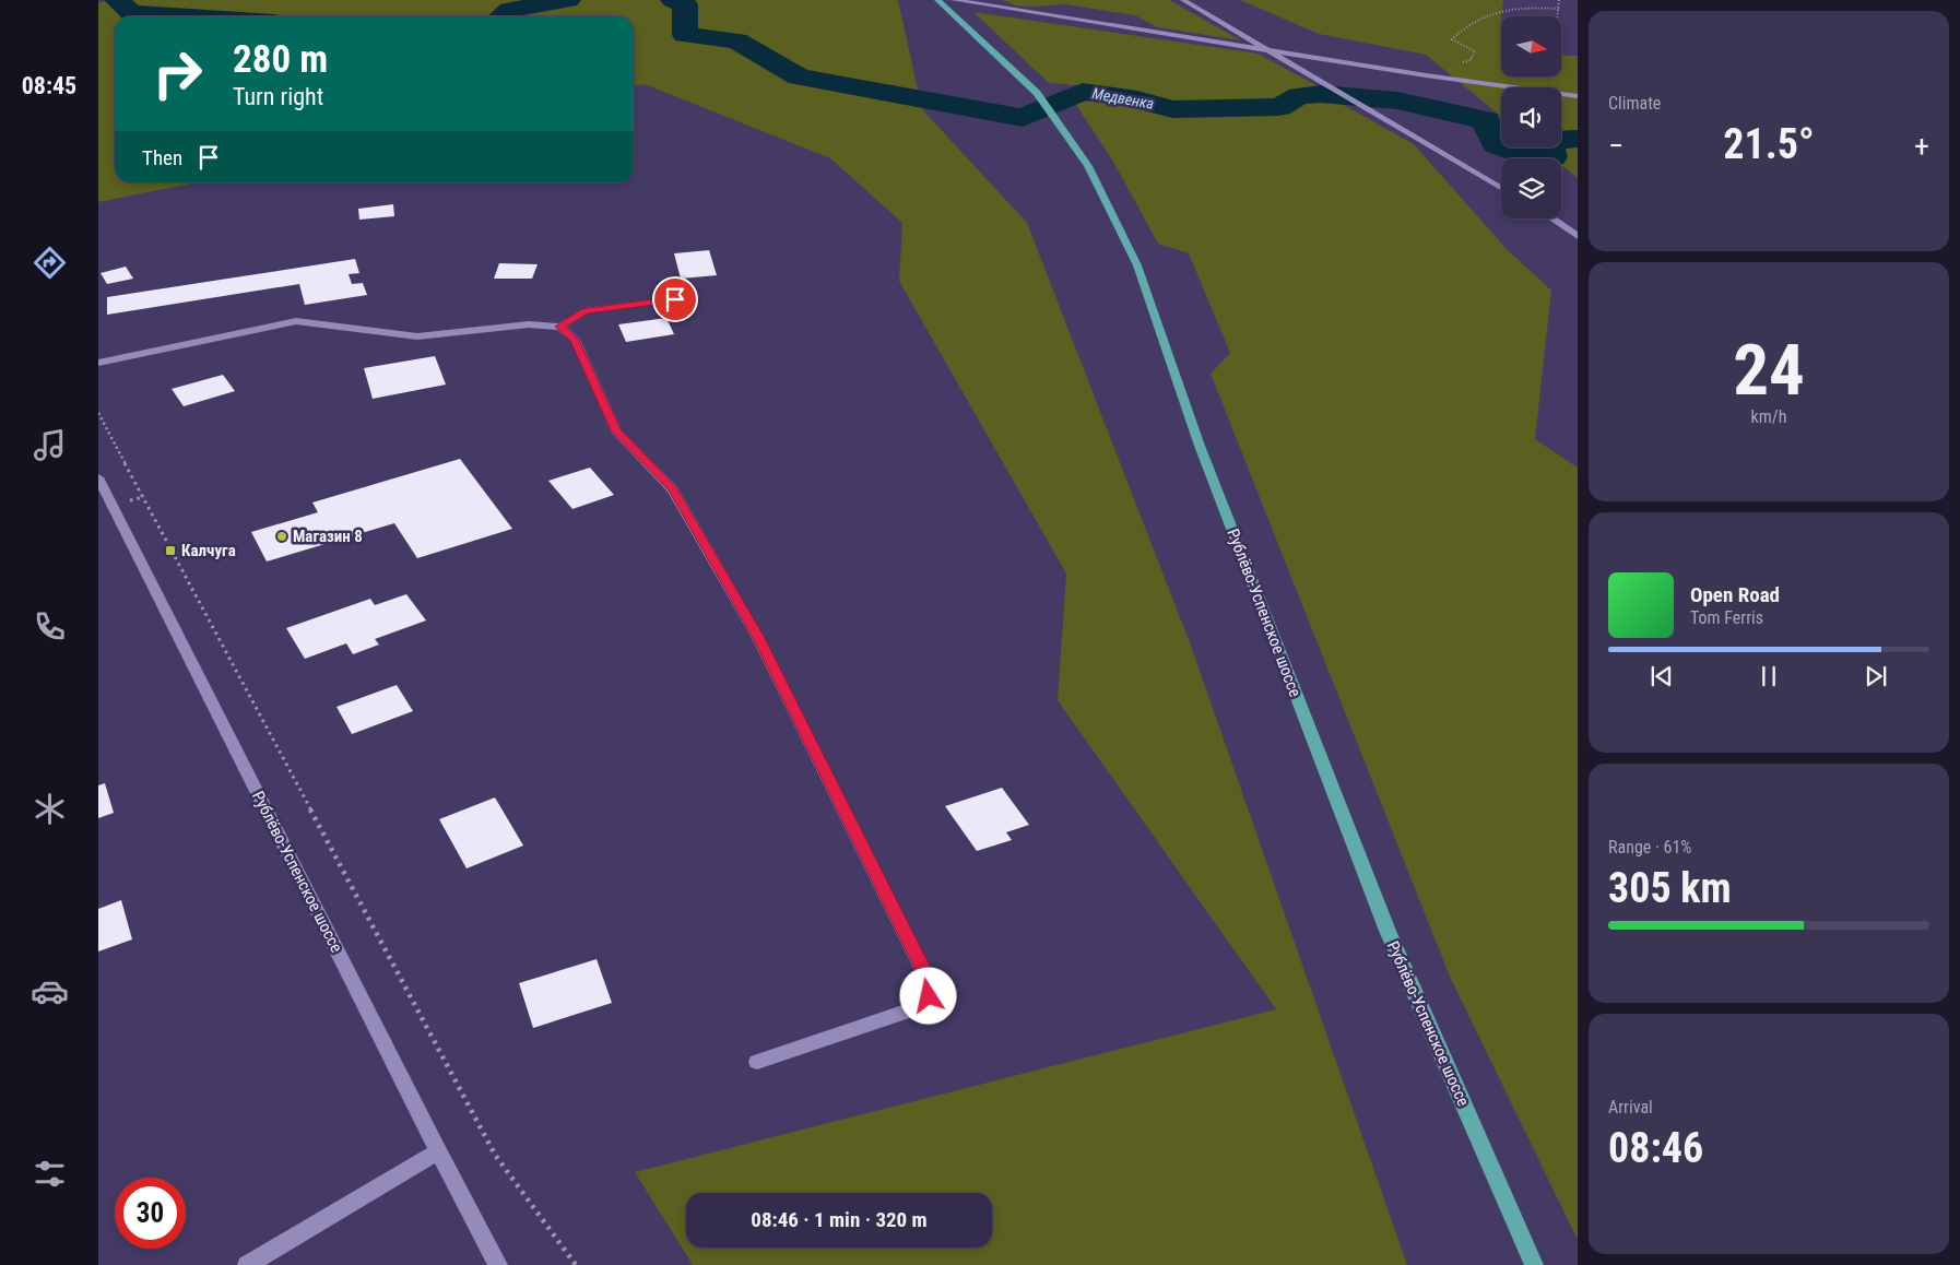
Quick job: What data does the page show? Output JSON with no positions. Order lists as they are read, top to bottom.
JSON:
{
  "streets": {
    "main road": ["Рублёво-Успенское шоссе"]
  },
  "water": ["Медвенка"],
  "places": {
    "other": ["Магазин 8"],
    "transit": ["Калчуга"]
  },
  "north": "right",
  "page": {
    "tabs": "08:45",
    "tile": [
      "Climate",
      ["24", "km/h"],
      ["Range · 61%", "305 km"],
      ["Arrival", "08:46"]
    ],
    "turn": ["280 m", "Turn right"],
    "heat": ["−", "21.5°", "+"],
    "then": "Then",
    "song": ["Open Road", "Tom Ferris"],
    "limit": "30",
    "trip": "08:46 · 1 min · 320 m"
  }
}
